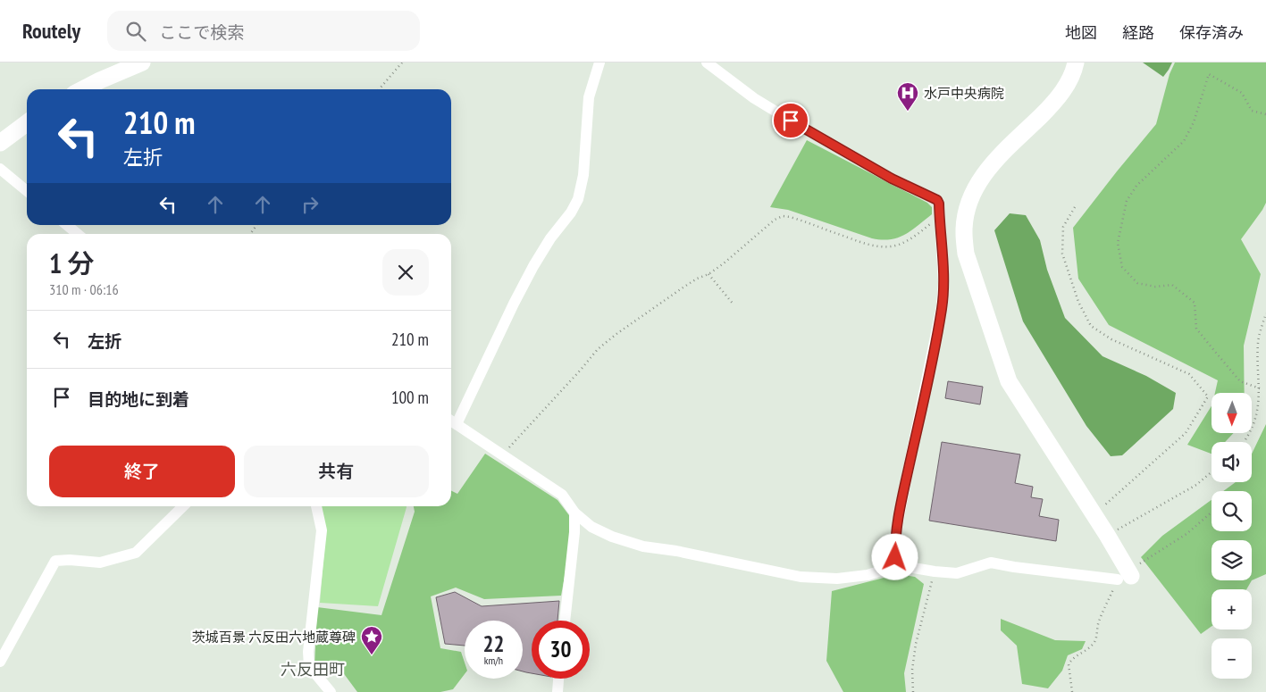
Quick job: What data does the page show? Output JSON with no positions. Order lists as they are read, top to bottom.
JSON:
{
  "districts": ["六反田町"],
  "places": {
    "hospital": ["水戸中央病院"],
    "place": ["茨城百景 六反田六地蔵尊碑"]
  },
  "north": "bottom",
  "page": {
    "header": "Routely",
    "search": "ここで検索",
    "nav": ["地図", "経路", "保存済み"],
    "turn": ["210 m", "左折"],
    "heading": ["1 分", "310 m · 06:16"],
    "list": [
      {
        "name": "左折",
        "value": "210 m"
      },
      {
        "name": "目的地に到着",
        "value": "100 m"
      }
    ],
    "map_buttons": ["+", "−"],
    "buttons": ["終了", "共有"],
    "speed": "22 km/h",
    "limit": "30"
  }
}
